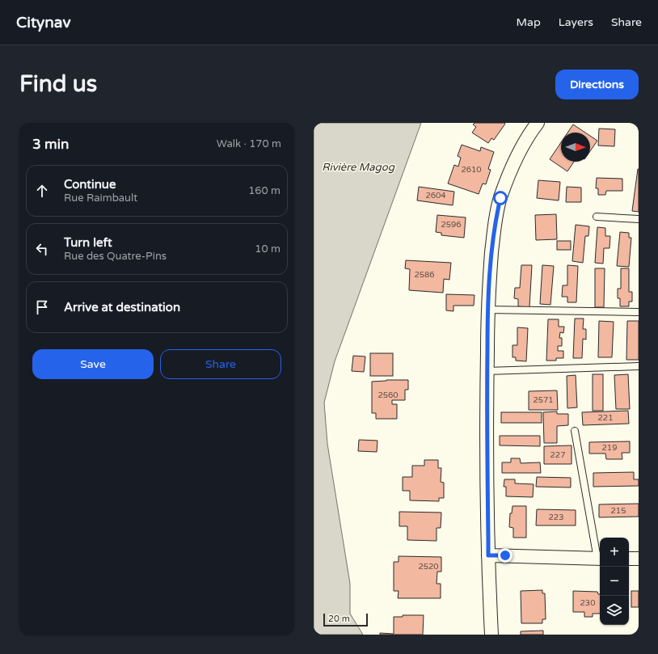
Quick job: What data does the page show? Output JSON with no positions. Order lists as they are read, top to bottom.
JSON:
{
  "water": ["Rivière Magog"],
  "house_numbers": [
    "2610",
    "2604",
    "2596",
    "2586",
    "2560",
    "2571",
    "221",
    "219",
    "227",
    "215",
    "223",
    "2520",
    "230"
  ],
  "scale_bar": "20 m",
  "north": "right",
  "page": {
    "header": "Citynav",
    "nav": ["Map", "Layers", "Share"],
    "buttons": [
      "Directions",
      ["Save", "Share"]
    ],
    "title": "Find us",
    "heading": ["3 min", "Walk · 170 m"],
    "list": [
      ["Continue", "Rue Raimbault", "160 m"],
      ["Turn left", "Rue des Quatre-Pins", "10 m"],
      "Arrive at destination"
    ],
    "map_buttons": ["+", "−"],
    "scale": "20 m"
  }
}
